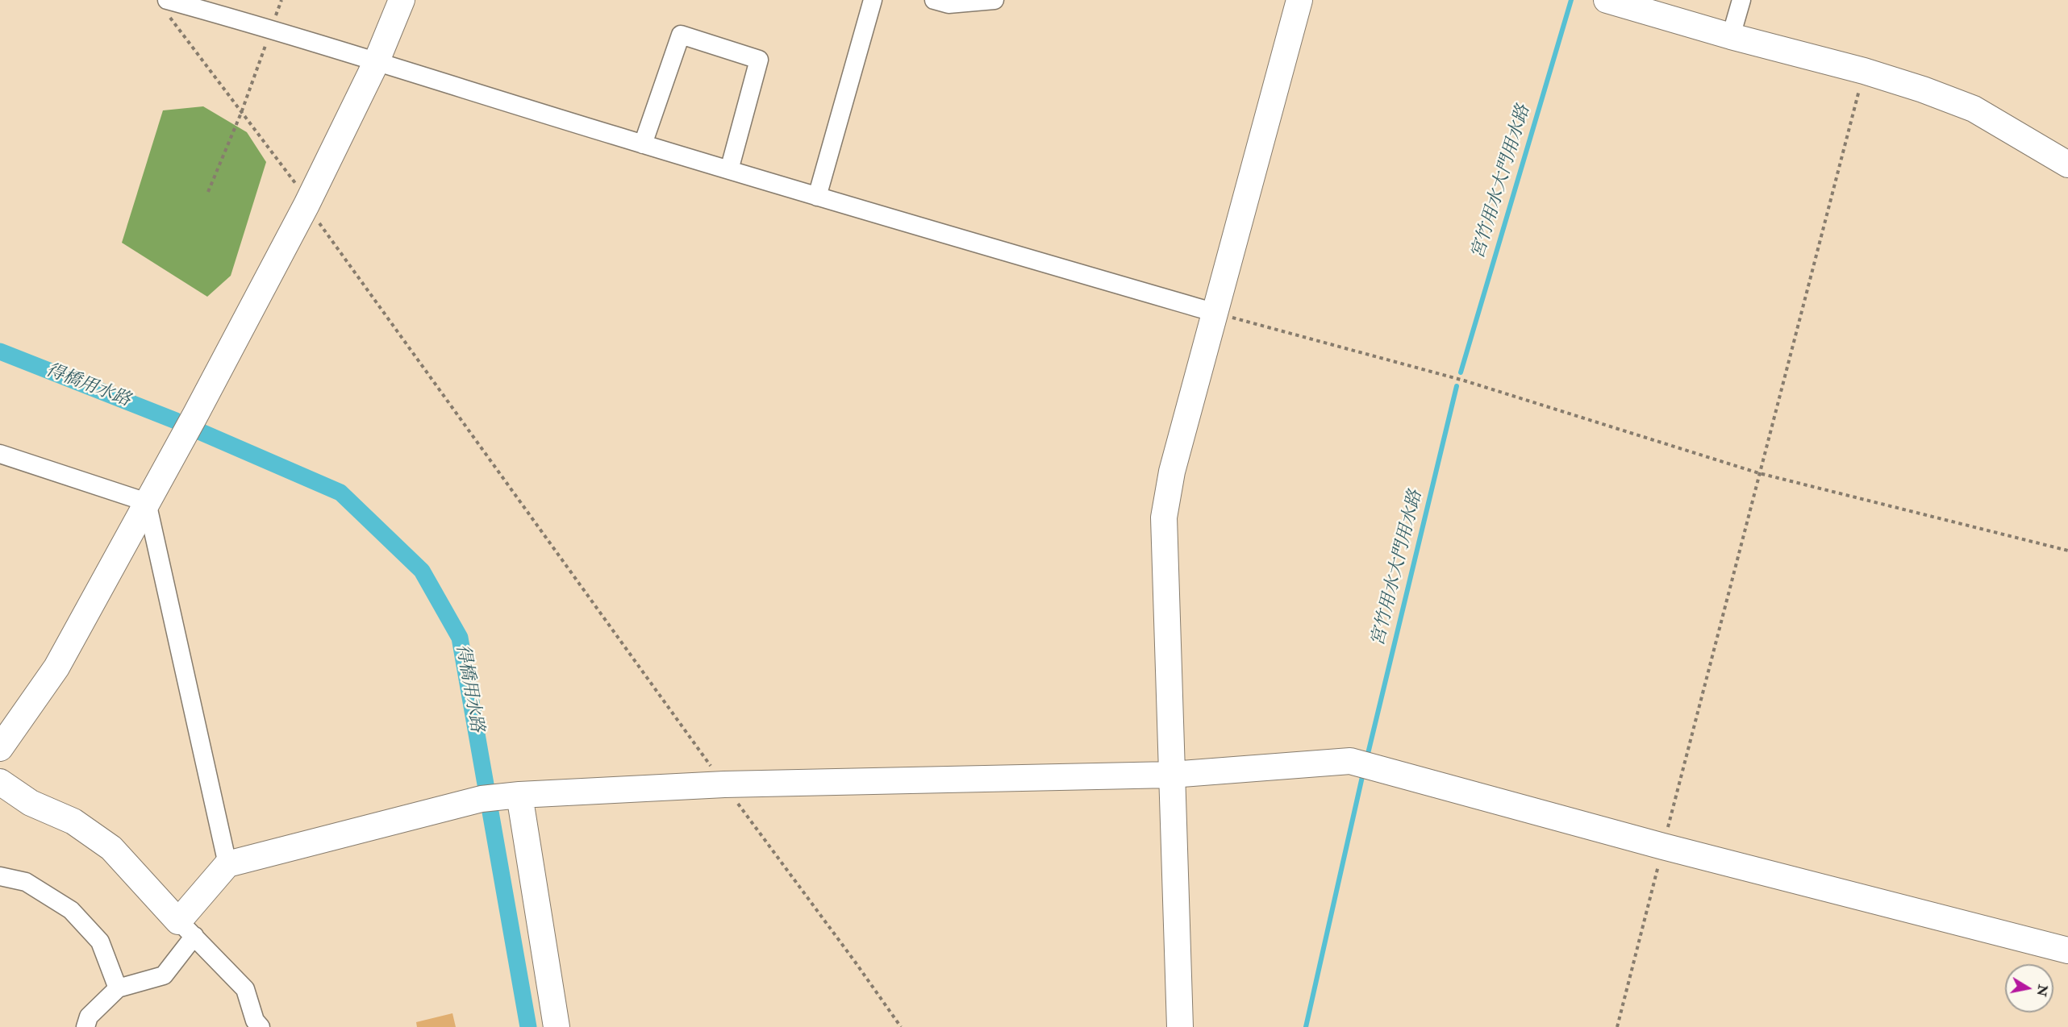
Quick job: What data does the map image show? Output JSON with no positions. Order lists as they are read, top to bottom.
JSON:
{
  "water": ["宮竹用水大門用水路", "得橋用水路"],
  "north": "right"
}
